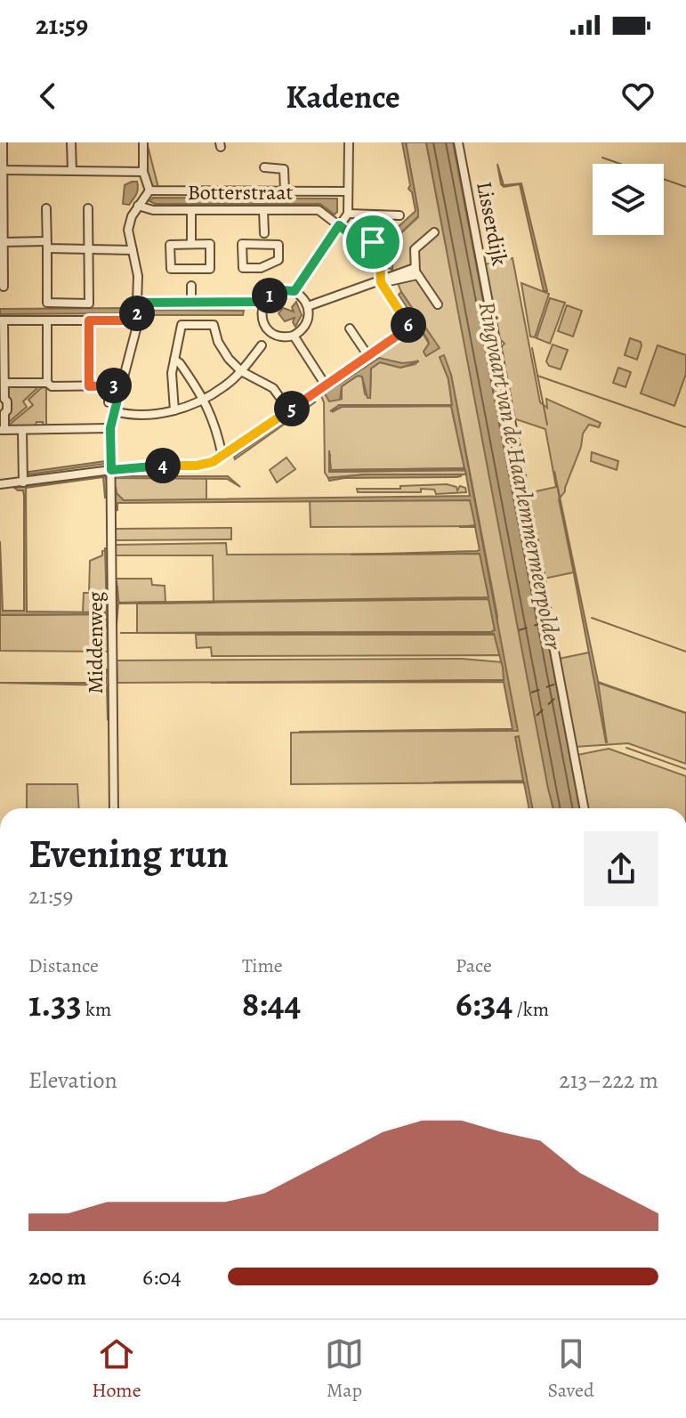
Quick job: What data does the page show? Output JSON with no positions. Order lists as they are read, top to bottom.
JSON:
{
  "streets": {
    "street": ["Botterstraat", "Lisserdijk", "Middenweg"]
  },
  "crossings": [
    ["Botterstraat", "Middenweg"]
  ],
  "water": ["Ringvaart van de Haarlemmermeerpolder"],
  "page": {
    "status": "21:59",
    "header": "Kadence",
    "pins": [
      "1",
      "2",
      "6",
      "3",
      "5",
      "4"
    ],
    "heading": ["Evening run", "21:59"],
    "stats": [
      ["Distance", "1.33 km"],
      ["Time", "8:44"],
      ["Pace", "6:34 /km"]
    ],
    "chart": ["Elevation", "213–222 m"],
    "list": [
      {
        "name": "200 m",
        "note": "6:04"
      }
    ],
    "tabs": ["Home", "Map", "Saved"]
  }
}
